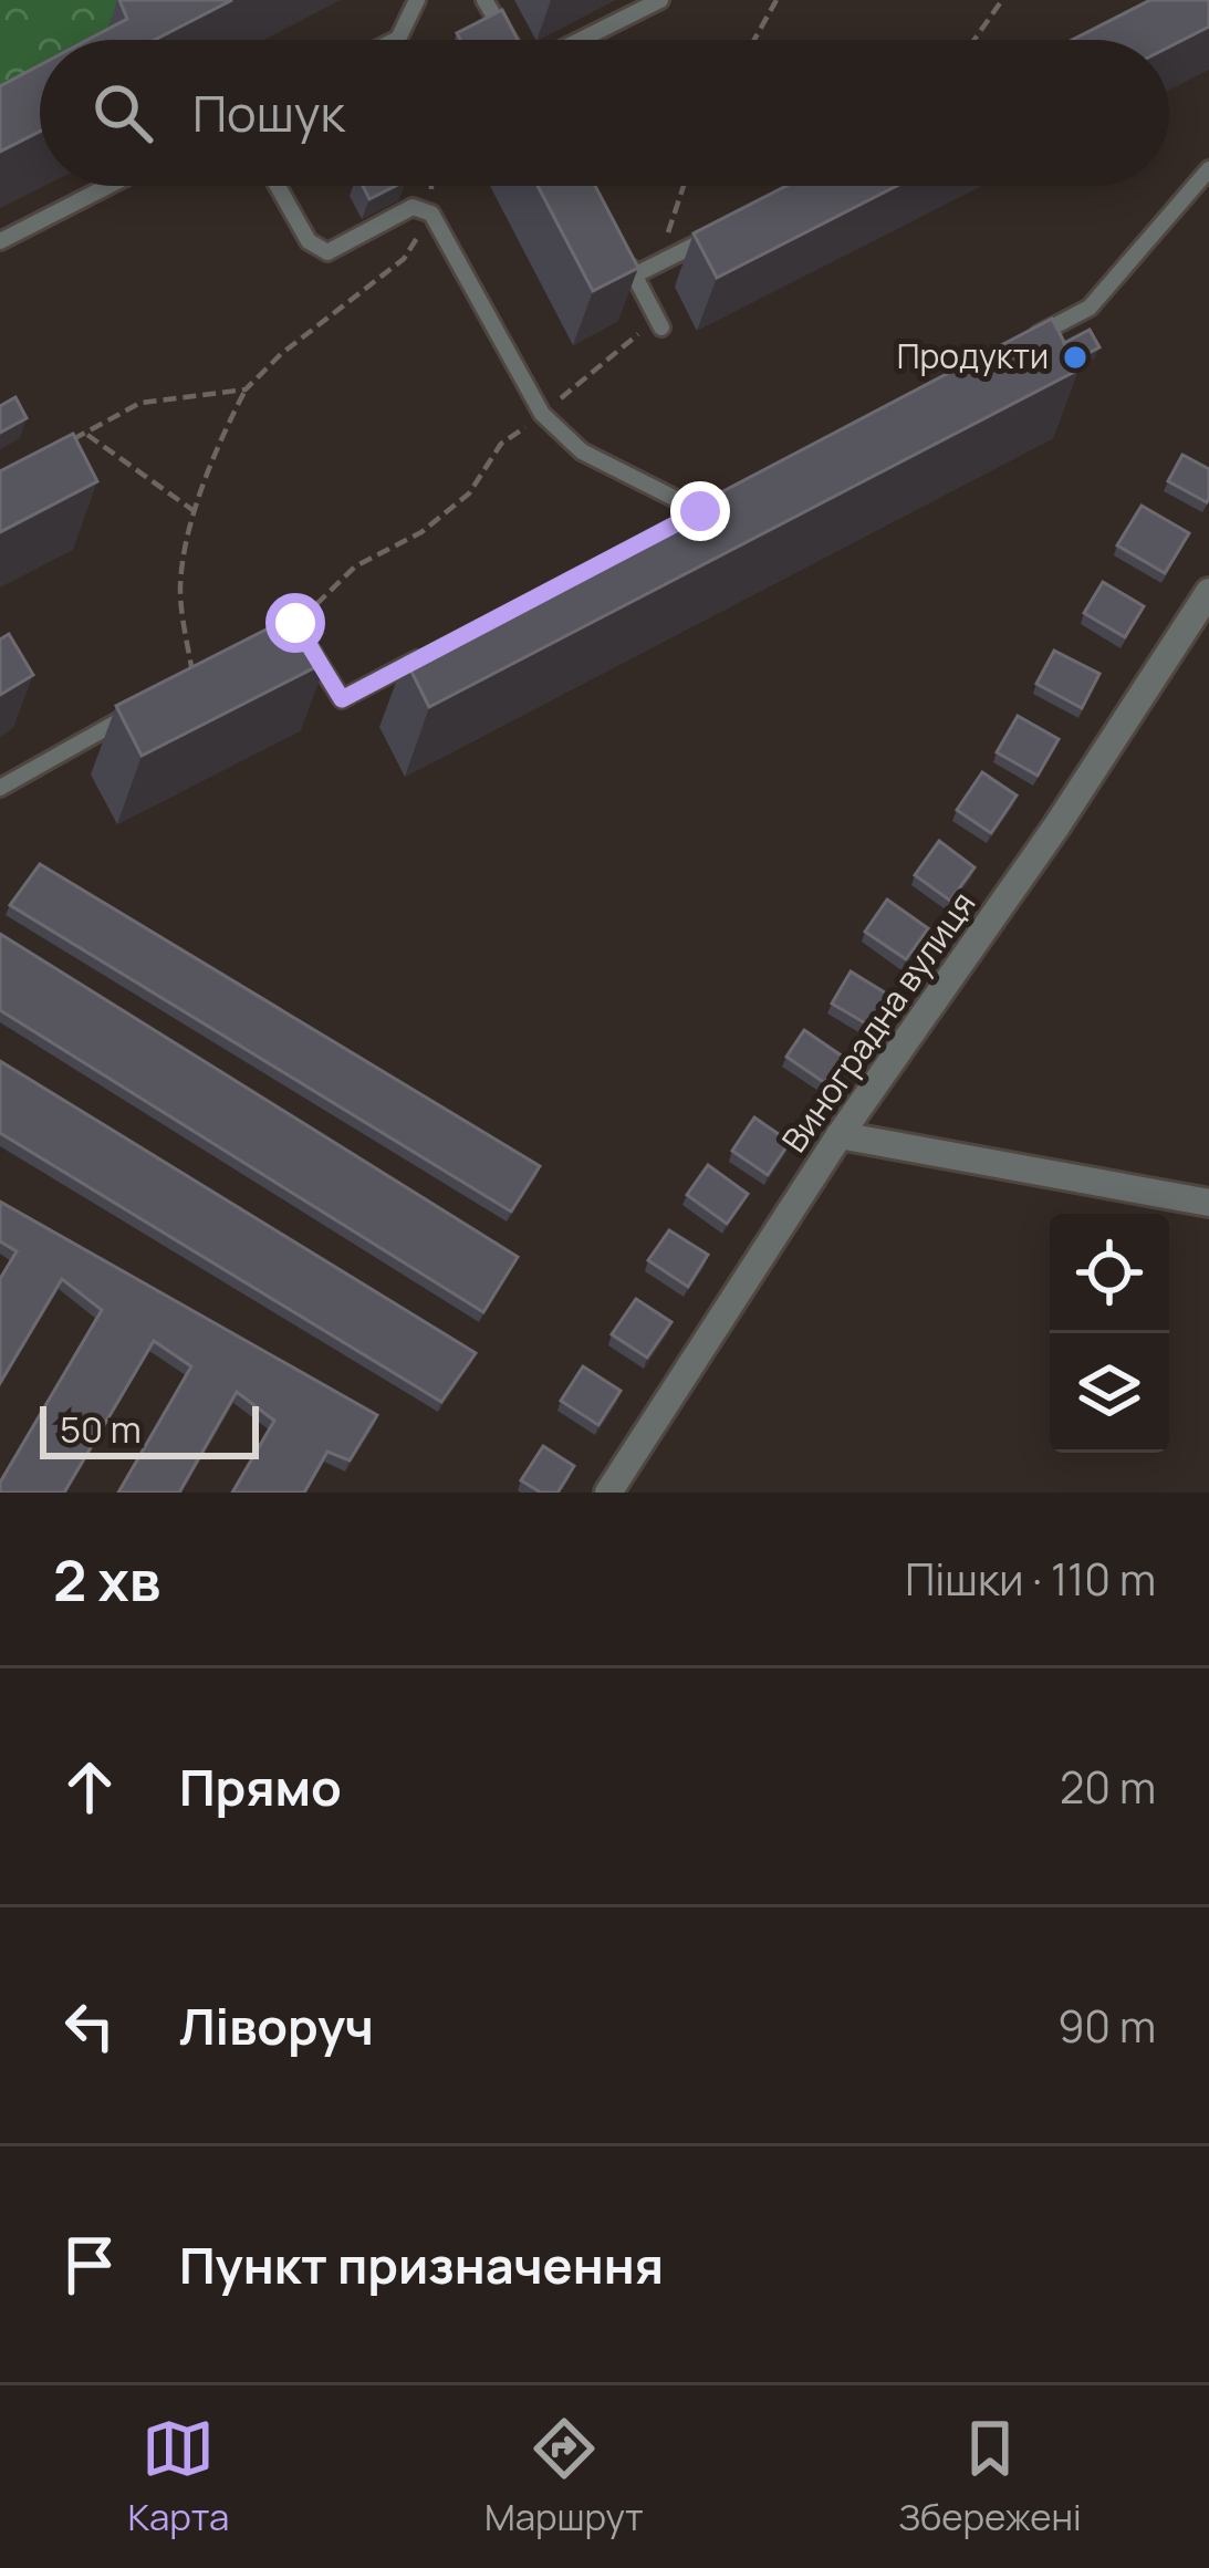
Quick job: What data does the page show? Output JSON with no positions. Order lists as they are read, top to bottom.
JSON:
{
  "streets": {
    "street": ["Виноградна вулиця"]
  },
  "places": ["Продукти"],
  "scale_bar": "50 m",
  "page": {
    "search": "Пошук",
    "scale": "50 m",
    "heading": ["2 хв", "Пішки · 110 m"],
    "list": [
      ["Прямо", "20 m"],
      ["Ліворуч", "90 m"],
      "Пункт призначення"
    ],
    "nav": ["Карта", "Маршрут", "Збережені"]
  }
}
